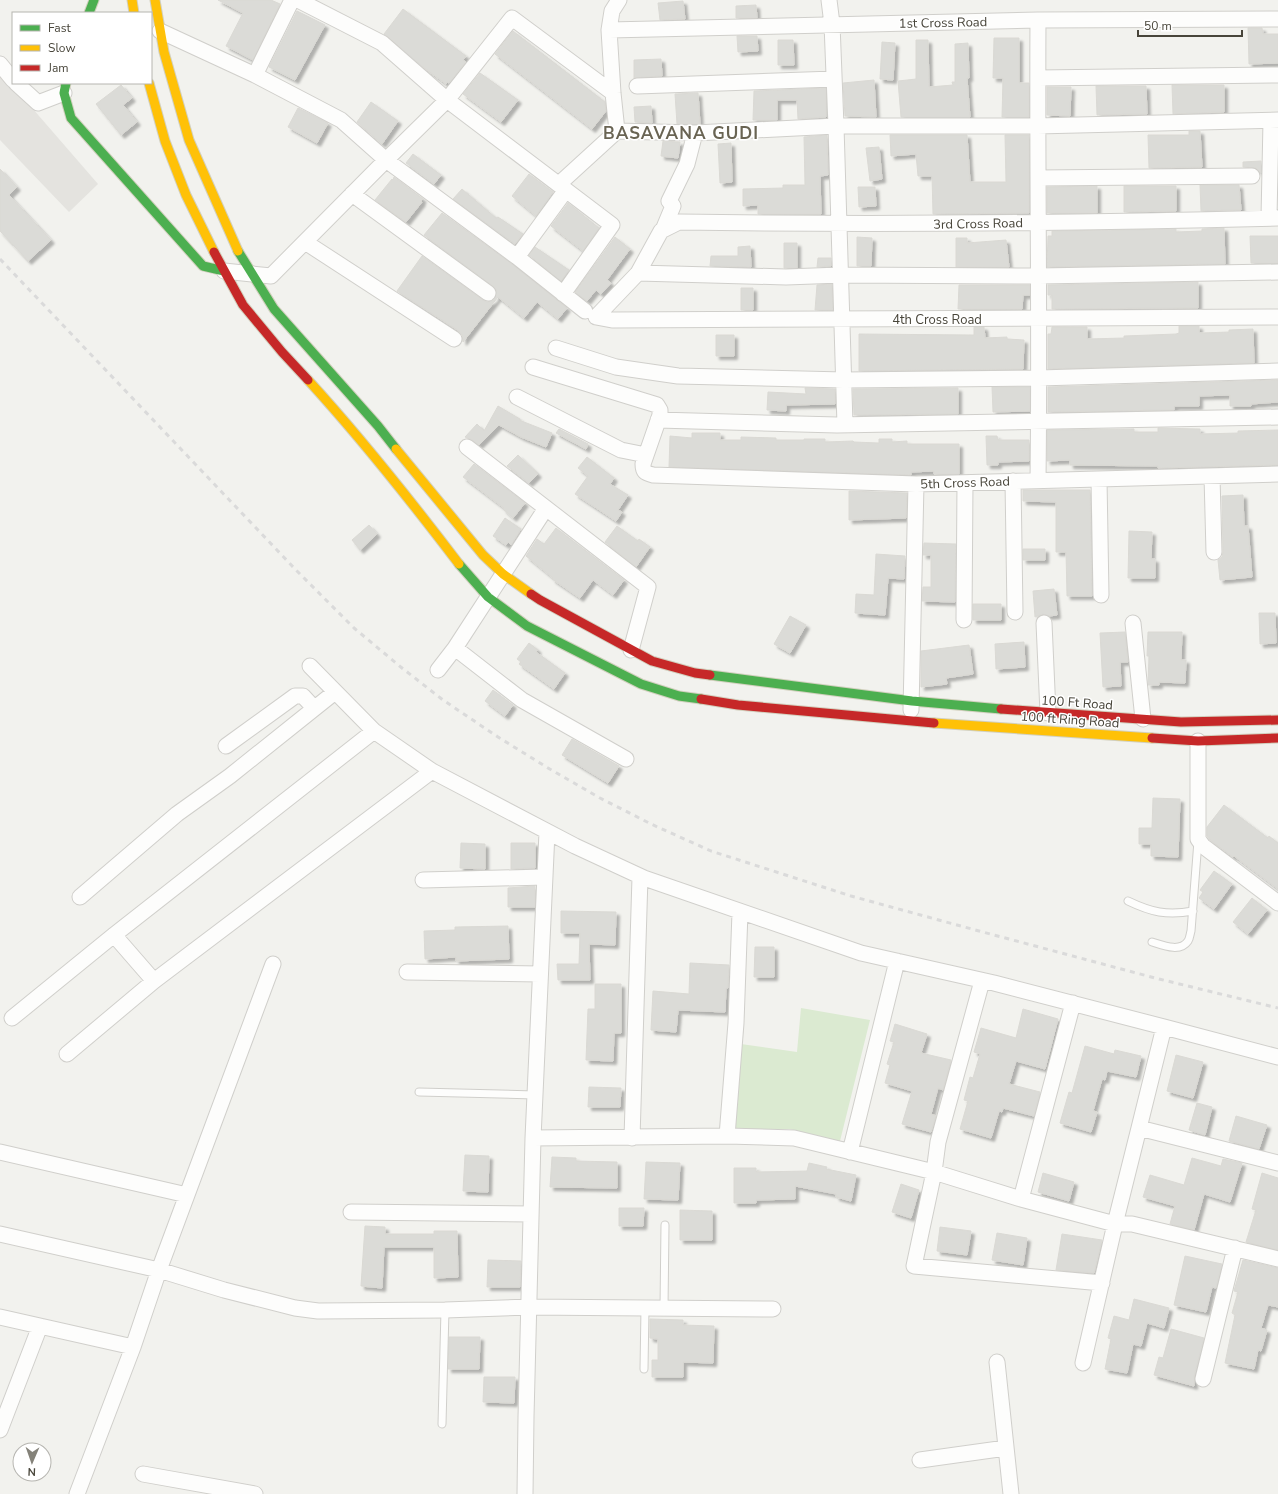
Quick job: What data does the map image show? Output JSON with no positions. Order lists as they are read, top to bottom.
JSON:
{
  "streets": {
    "main road": ["100 Ft Road", "100 ft Ring Road"],
    "street": [
      "1st Cross Road",
      "3rd Cross Road",
      "4th Cross Road",
      "5th Cross Road"
    ]
  },
  "districts": ["BASAVANA GUDI"],
  "legend": ["Fast", "Slow", "Jam"],
  "scale_bar": "50 m",
  "north": "bottom"
}
